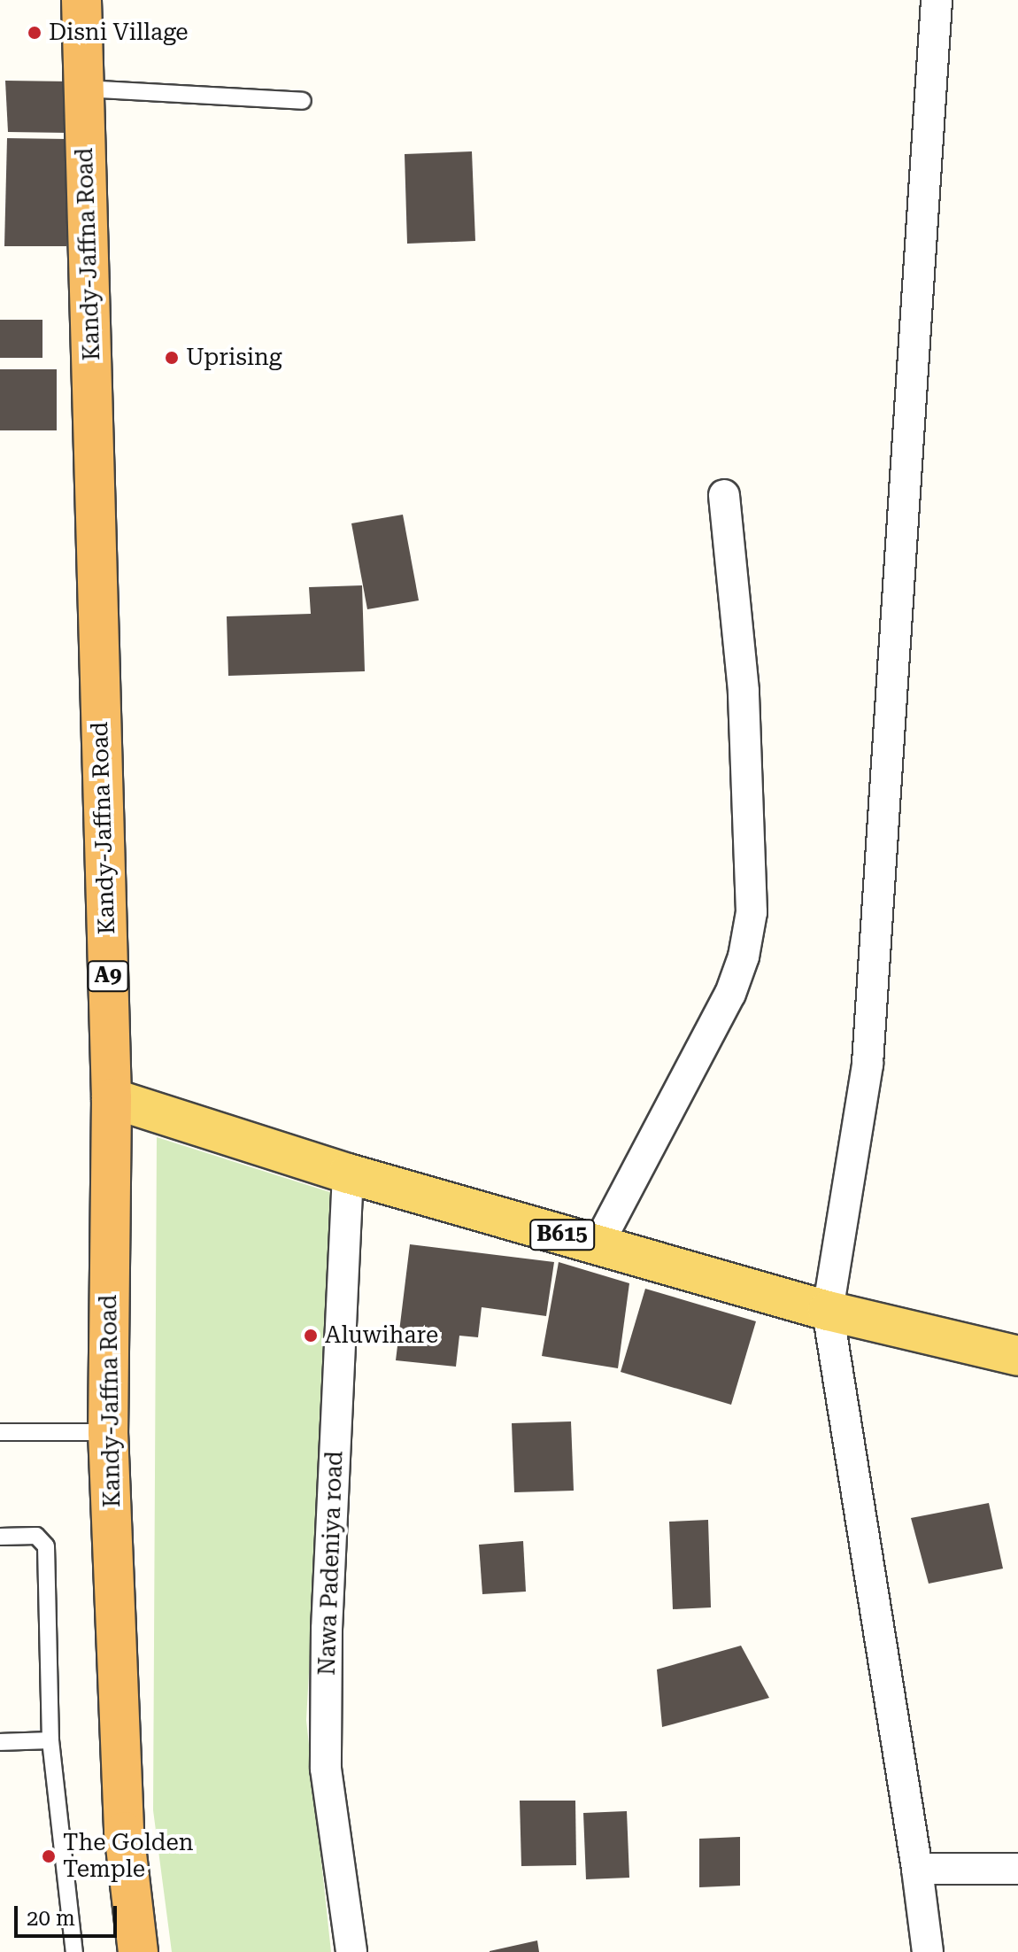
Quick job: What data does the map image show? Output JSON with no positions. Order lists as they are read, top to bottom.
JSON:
{
  "streets": {
    "highway": ["Kandy-Jaffna Road", "A9"],
    "main road": ["B615"],
    "street": ["Nawa Padeniya road"]
  },
  "crossings": [
    ["Kandy-Jaffna Road", "B615"],
    ["B615", "Nawa Padeniya road"]
  ],
  "places": [
    "Disni Village",
    "Uprising",
    "Aluwihare",
    "The Golden Temple"
  ],
  "scale_bar": "20 m"
}
